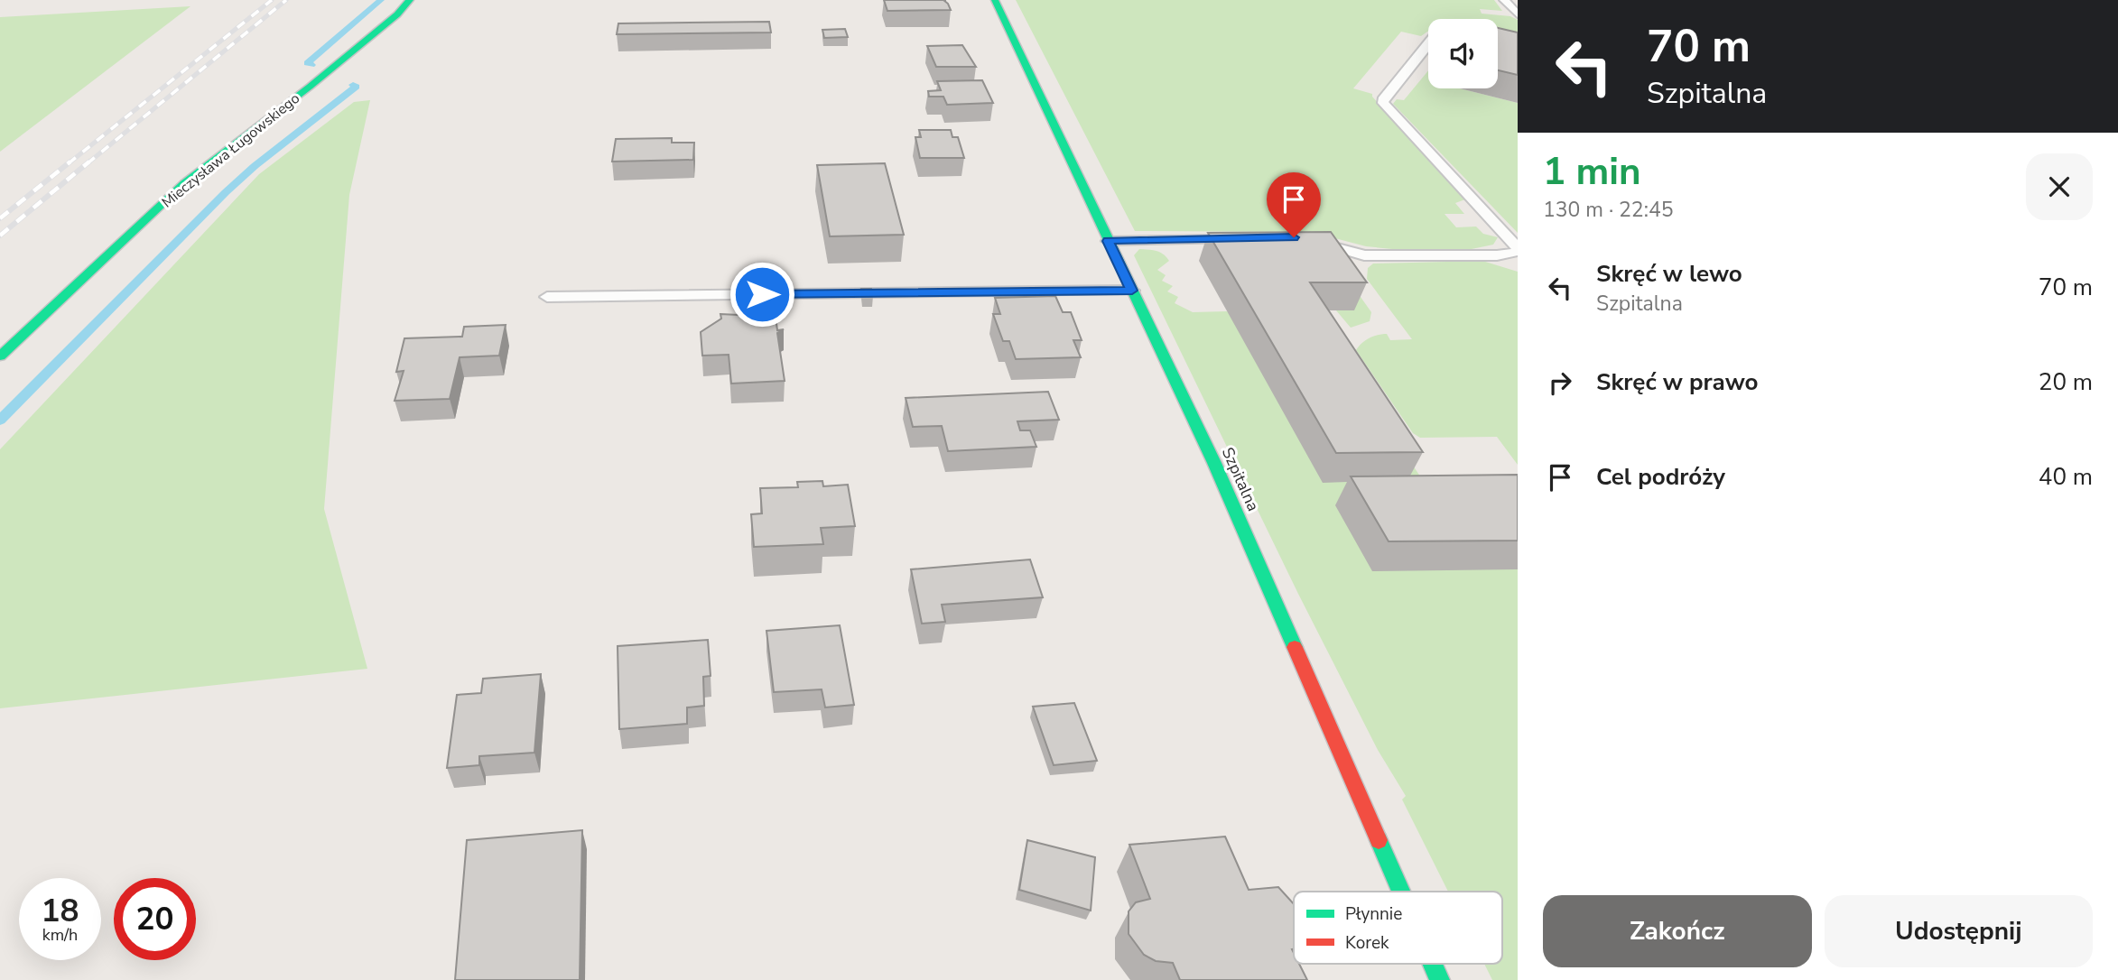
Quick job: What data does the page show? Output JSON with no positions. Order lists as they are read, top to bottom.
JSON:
{
  "streets": {
    "street": ["Mieczysława Ługowskiego", "Szpitalna"]
  },
  "legend": ["Płynnie", "Korek"],
  "page": {
    "turn": ["70 m", "Szpitalna"],
    "heading": ["1 min", "130 m · 22:45"],
    "list": [
      {
        "name": "Skręć w lewo",
        "note": "Szpitalna",
        "value": "70 m"
      },
      {
        "name": "Skręć w prawo",
        "value": "20 m"
      },
      {
        "name": "Cel podróży",
        "value": "40 m"
      }
    ],
    "speed": "18 km/h",
    "limit": "20",
    "buttons": ["Zakończ", "Udostępnij"]
  }
}
